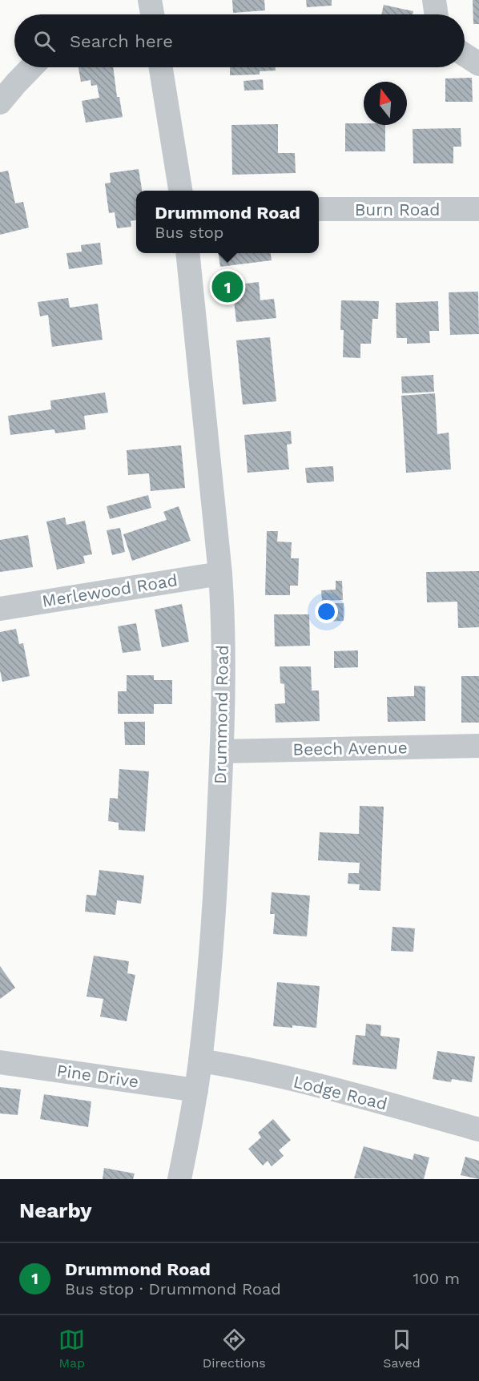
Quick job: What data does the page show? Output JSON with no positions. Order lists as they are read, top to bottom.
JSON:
{
  "streets": {
    "street": [
      "Burn Road",
      "Merlewood Road",
      "Drummond Road",
      "Beech Avenue",
      "Pine Drive",
      "Lodge Road"
    ]
  },
  "crossings": [
    ["Merlewood Road", "Drummond Road"],
    ["Drummond Road", "Beech Avenue"],
    ["Drummond Road", "Pine Drive"],
    ["Drummond Road", "Lodge Road"]
  ],
  "north": "top",
  "page": {
    "search": "Search here",
    "popup": ["Drummond Road", "Bus stop"],
    "pins": "1",
    "heading": "Nearby",
    "list": [
      {
        "mark": "1",
        "name": "Drummond Road",
        "note": "Bus stop · Drummond Road",
        "value": "100 m"
      }
    ],
    "nav": ["Map", "Directions", "Saved"]
  }
}
